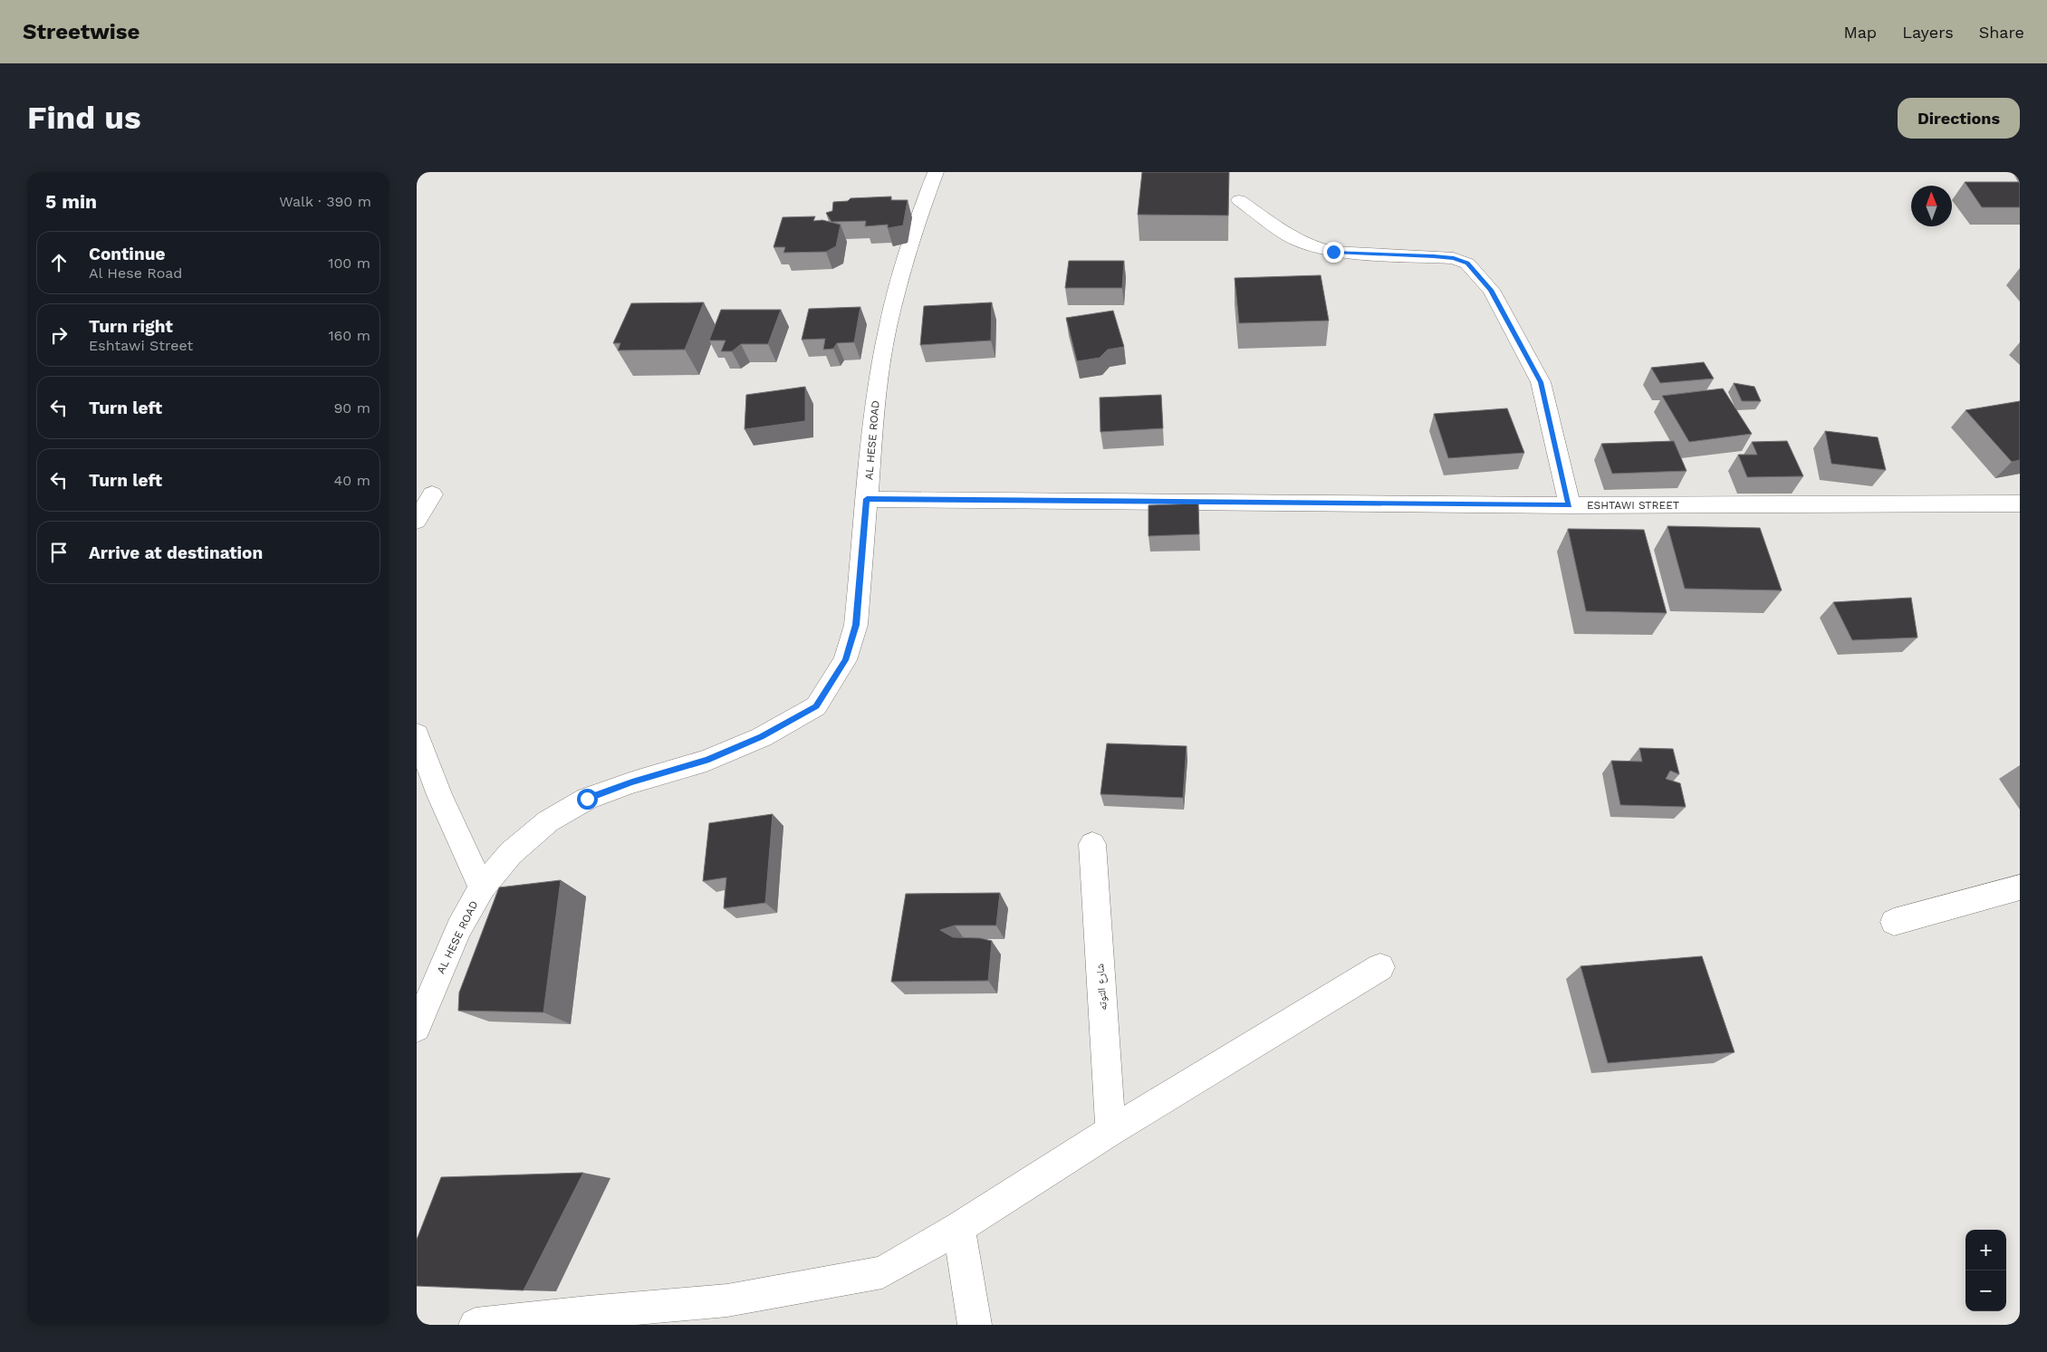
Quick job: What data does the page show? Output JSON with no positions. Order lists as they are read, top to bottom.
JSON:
{
  "streets": {
    "street": ["AL HESE ROAD", "ESHTAWI STREET", "شارع التوته"]
  },
  "crossings": [
    ["AL HESE ROAD", "ESHTAWI STREET"]
  ],
  "north": "top",
  "page": {
    "header": "Streetwise",
    "nav": ["Map", "Layers", "Share"],
    "buttons": "Directions",
    "title": "Find us",
    "heading": ["5 min", "Walk · 390 m"],
    "list": [
      ["Continue", "Al Hese Road", "100 m"],
      ["Turn right", "Eshtawi Street", "160 m"],
      ["Turn left", "90 m"],
      ["Turn left", "40 m"],
      "Arrive at destination"
    ],
    "map_buttons": ["+", "−"]
  }
}
